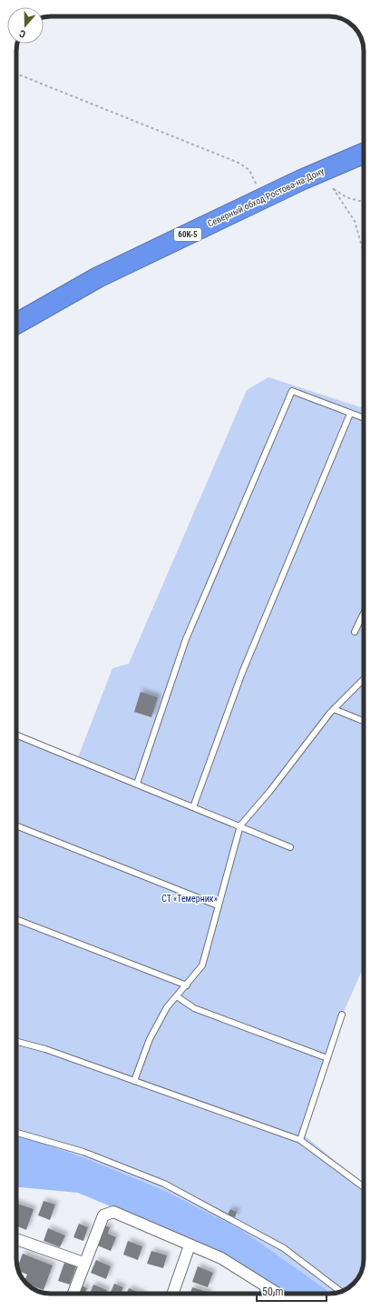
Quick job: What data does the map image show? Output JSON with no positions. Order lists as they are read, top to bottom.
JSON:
{
  "streets": {
    "highway": ["Северный обход Ростова-на-Дону", "60К-5"]
  },
  "parks": ["СТ «Темерник»"],
  "scale_bar": "50 m",
  "north": "bottom"
}
